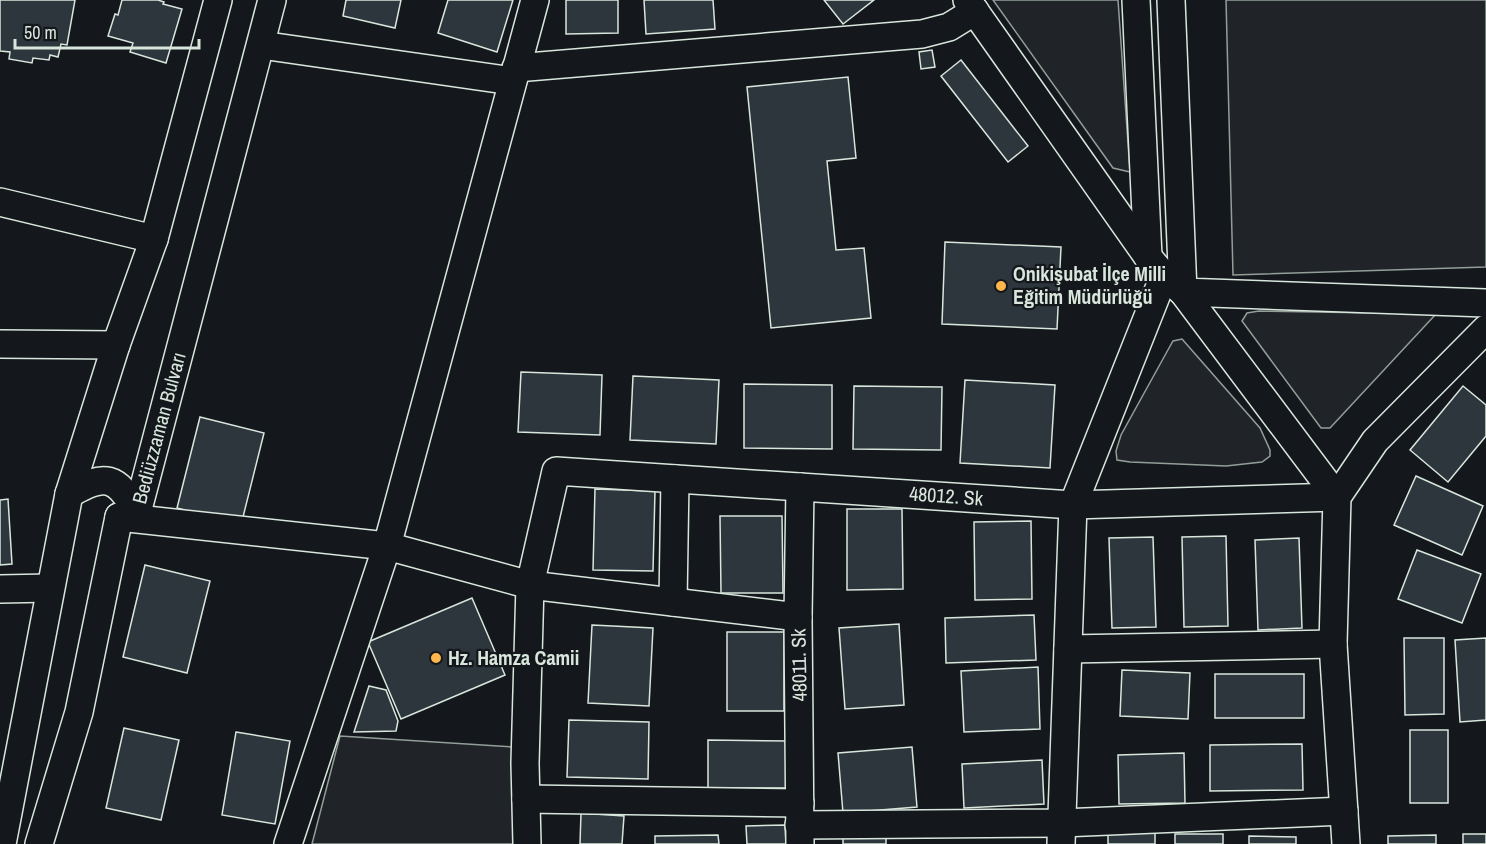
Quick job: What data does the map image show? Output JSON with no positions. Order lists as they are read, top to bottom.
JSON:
{
  "streets": {
    "street": ["Bediüzzaman Bulvarı", "48012. Sk", "48011. Sk"]
  },
  "crossings": [
    ["48012. Sk", "48011. Sk"]
  ],
  "places": ["Onikişubat İlçe Milli Eğitim Müdürlüğü", "Hz. Hamza Camii"],
  "scale_bar": "50 m"
}
